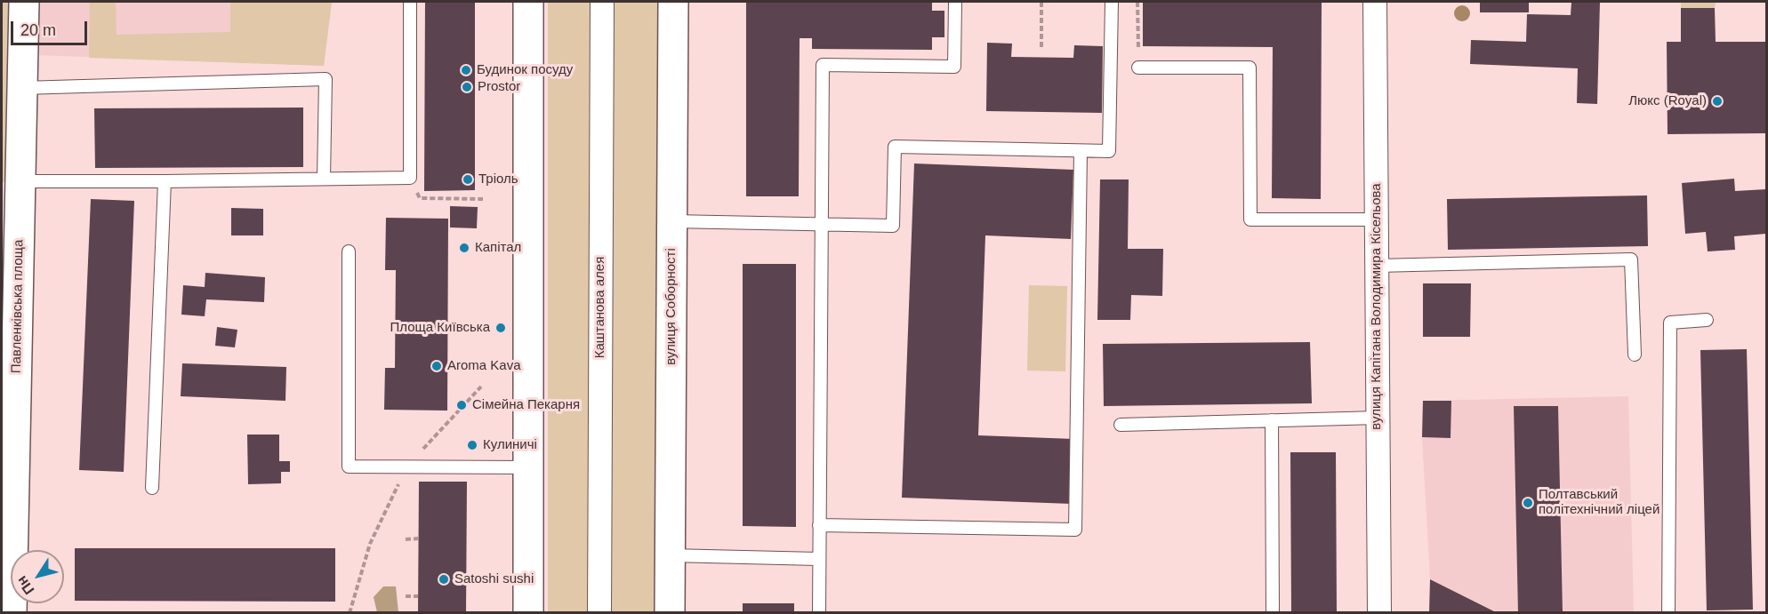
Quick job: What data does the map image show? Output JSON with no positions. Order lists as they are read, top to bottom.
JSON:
{
  "streets": {
    "main road": ["Павленківська площа", "вулиця Соборності"],
    "street": ["вулиця Капітана Володимира Кісельова", "Каштанова алея"]
  },
  "places": [
    "Будинок посуду",
    "Prostor",
    "Люкс (Royal)",
    "Тріоль",
    "Капітал",
    "Площа Київська",
    "Aroma Kava",
    "Сімейна Пекарня",
    "Кулиничі",
    "Полтавський політехнічний ліцей",
    "Satoshi sushi"
  ],
  "scale_bar": "20 m",
  "north": "bottom left"
}
